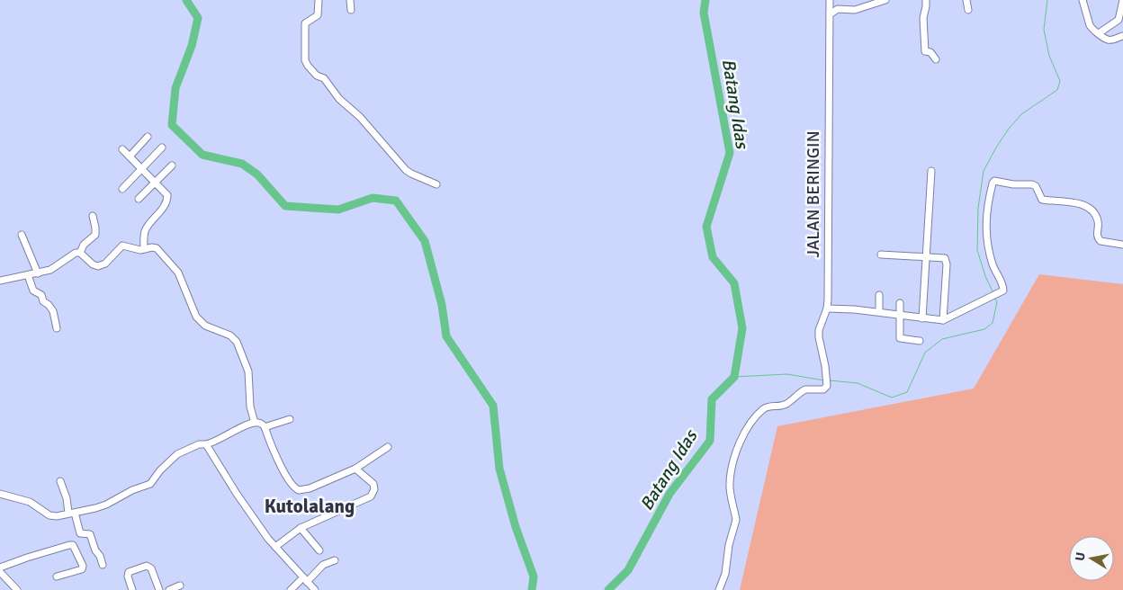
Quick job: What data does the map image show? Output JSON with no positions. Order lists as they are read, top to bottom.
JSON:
{
  "streets": {
    "street": ["JALAN BERINGIN"]
  },
  "districts": ["Kutolalang"],
  "water": ["Batang Idas"],
  "north": "left"
}
